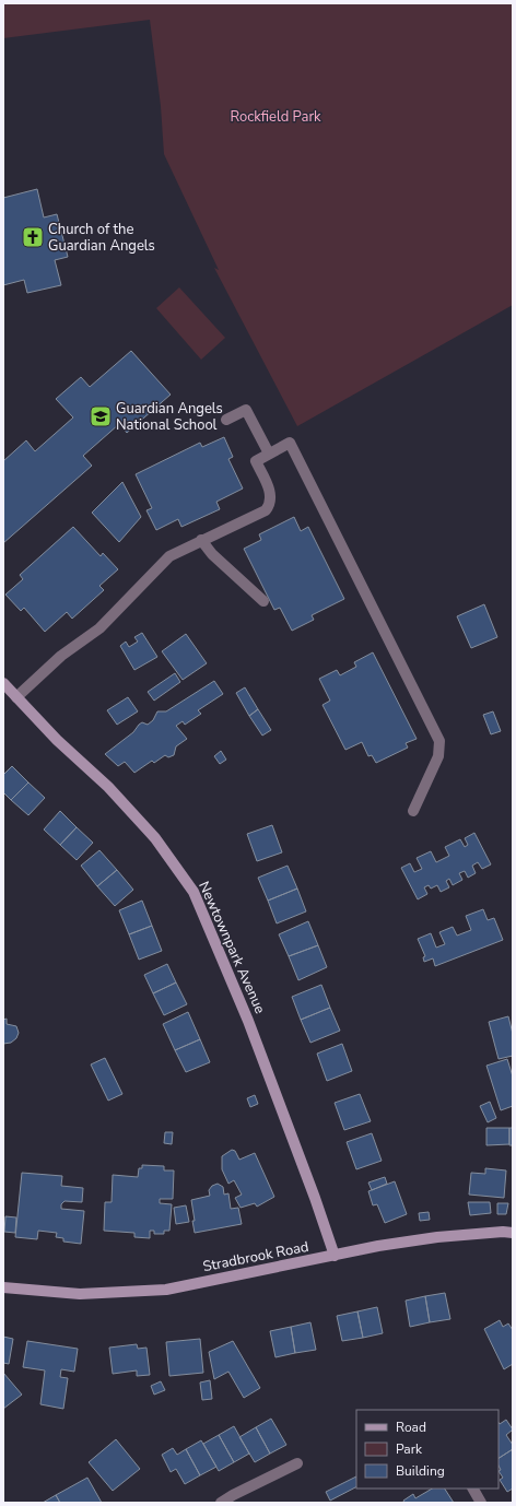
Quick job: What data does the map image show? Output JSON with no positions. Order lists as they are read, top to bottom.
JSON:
{
  "streets": {
    "main road": ["Newtownpark Avenue", "Stradbrook Road"]
  },
  "crossings": [
    ["Newtownpark Avenue", "Stradbrook Road"]
  ],
  "parks": ["Rockfield Park"],
  "places": {
    "church": ["Church of the Guardian Angels"],
    "school or university": ["Guardian Angels National School"]
  },
  "legend": ["Road", "Park", "Building"]
}
